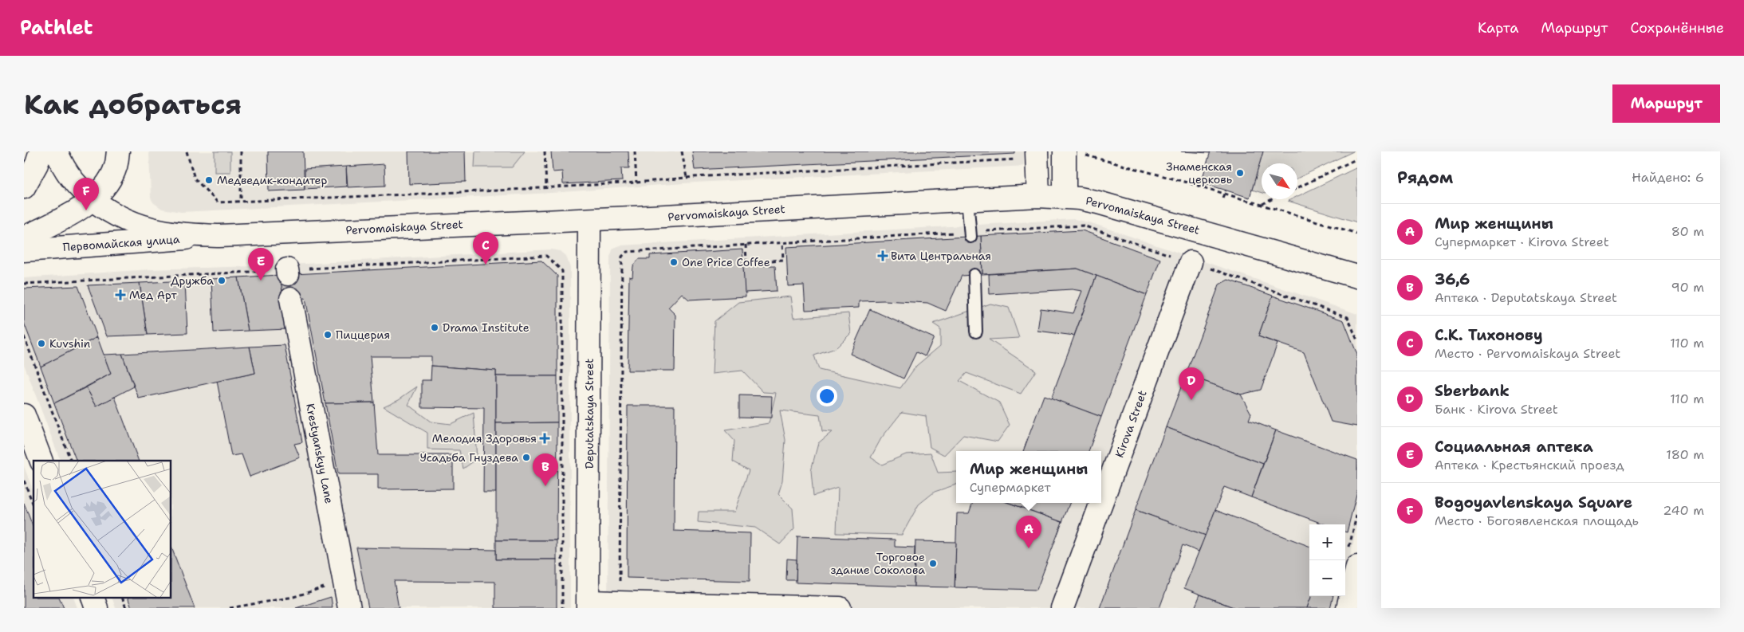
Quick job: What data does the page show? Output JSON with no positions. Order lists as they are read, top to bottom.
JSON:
{
  "streets": {
    "street": [
      "Pervomaiskaya Street",
      "Первомайская улица",
      "Deputatskaya Street",
      "Kirova Street",
      "Krestyanskyy Lane"
    ]
  },
  "crossings": [
    ["Pervomaiskaya Street", "Первомайская улица"],
    ["Pervomaiskaya Street", "Deputatskaya Street"]
  ],
  "places": {
    "other": [
      "Знаменская церковь",
      "Медведик-кондитер",
      "One Price Coffee",
      "Дружба",
      "Drama Institute",
      "Пиццерия",
      "Kuvshin",
      "Усадьба Гнуздева",
      "Торговое здание Соколова"
    ],
    "health": ["Вита Центральная", "Мед Арт", "Мелодия Здоровья"]
  },
  "north": "bottom right",
  "page": {
    "header": "Pathlet",
    "nav": ["Карта", "Маршрут", "Сохранённые"],
    "buttons": "Маршрут",
    "title": "Как добраться",
    "heading": ["Рядом", "Найдено: 6"],
    "pins": [
      "F",
      "C",
      "E",
      "D",
      "B",
      "A"
    ],
    "list": [
      {
        "mark": "A",
        "name": "Мир женщины",
        "note": "Супермаркет · Kirova Street",
        "value": "80 m"
      },
      {
        "mark": "B",
        "name": "36,6",
        "note": "Аптека · Deputatskaya Street",
        "value": "90 m"
      },
      {
        "mark": "C",
        "name": "С.К. Тихонову",
        "note": "Место · Pervomaiskaya Street",
        "value": "110 m"
      },
      {
        "mark": "D",
        "name": "Sberbank",
        "note": "Банк · Kirova Street",
        "value": "110 m"
      },
      {
        "mark": "E",
        "name": "Социальная аптека",
        "note": "Аптека · Крестьянский проезд",
        "value": "180 m"
      },
      {
        "mark": "F",
        "name": "Bogoyavlenskaya Square",
        "note": "Место · Богоявленская площадь",
        "value": "240 m"
      }
    ],
    "popup": ["Мир женщины", "Супермаркет"],
    "map_buttons": ["+", "−"]
  }
}
